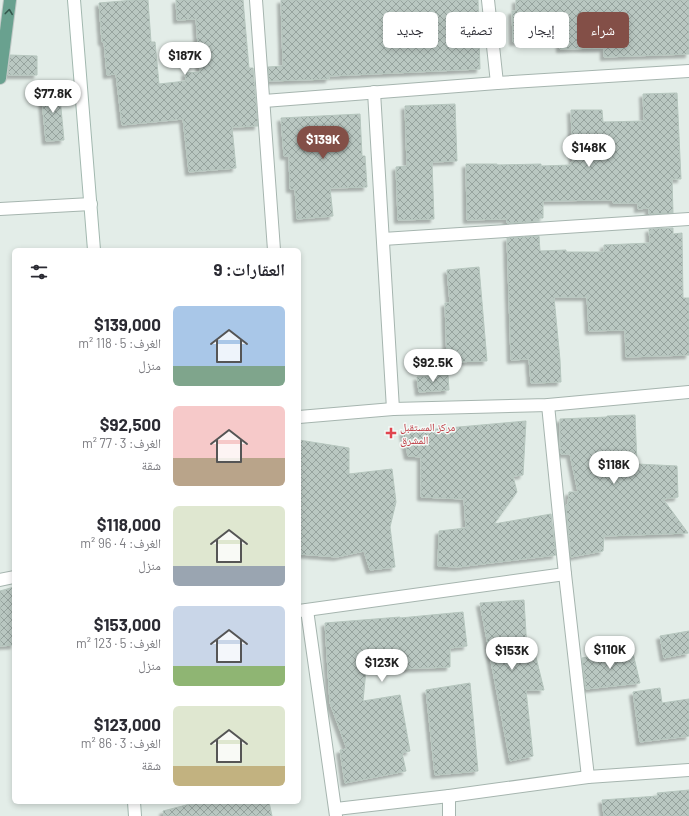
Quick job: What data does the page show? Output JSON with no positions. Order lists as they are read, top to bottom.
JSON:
{
  "places": {
    "health": ["مركز المستقبل المشرق"]
  },
  "page": {
    "chip": [
      "شراء",
      "إيجار",
      "تصفية",
      "جديد"
    ],
    "price": [
      "$187K",
      "$77.8K",
      "$139K",
      "$148K",
      "$92.5K",
      "$118K",
      "$110K",
      "$153K",
      "$123K"
    ],
    "heading": "العقارات: 9",
    "list": [
      {
        "name": "$139,000",
        "note": "الغرف: 5 · 118 m² · منزل"
      },
      {
        "name": "$92,500",
        "note": "الغرف: 3 · 77 m² · شقة"
      },
      {
        "name": "$118,000",
        "note": "الغرف: 4 · 96 m² · منزل"
      },
      {
        "name": "$153,000",
        "note": "الغرف: 5 · 123 m² · منزل"
      },
      {
        "name": "$123,000",
        "note": "الغرف: 3 · 86 m² · شقة"
      }
    ]
  }
}
